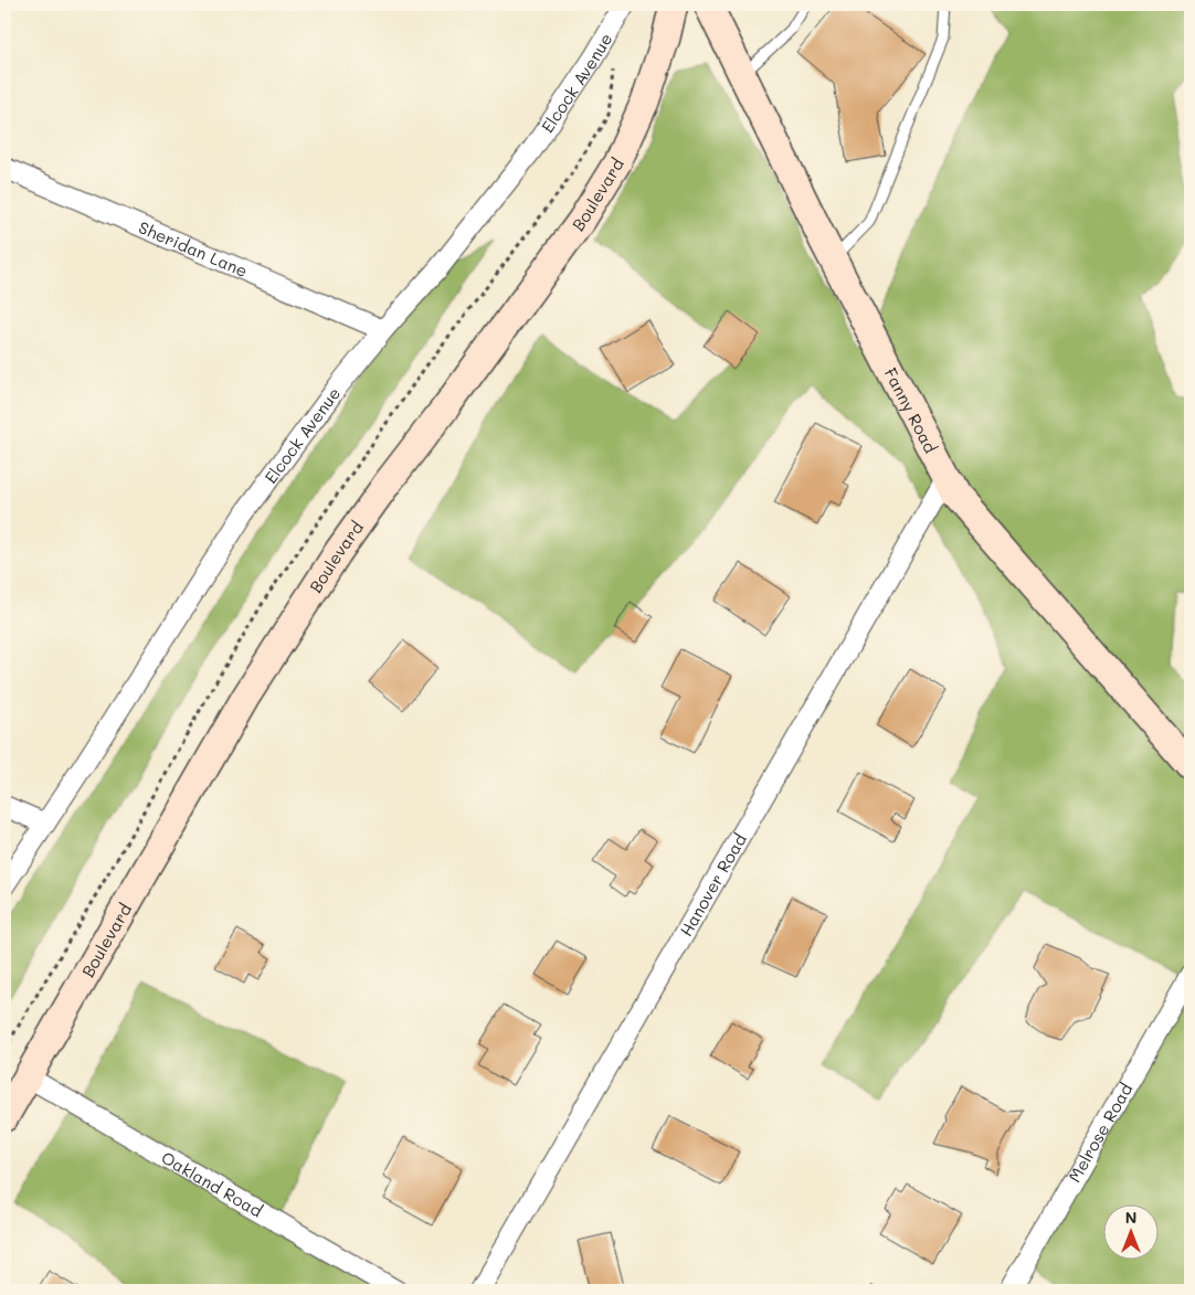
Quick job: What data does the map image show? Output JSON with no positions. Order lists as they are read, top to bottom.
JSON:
{
  "streets": {
    "main road": ["Boulevard", "Fanny Road"],
    "street": [
      "Elcock Avenue",
      "Sheridan Lane",
      "Hanover Road",
      "Melrose Road",
      "Oakland Road"
    ]
  },
  "crossings": [
    ["Elcock Avenue", "Sheridan Lane"],
    ["Boulevard", "Oakland Road"],
    ["Fanny Road", "Hanover Road"]
  ],
  "north": "top"
}
